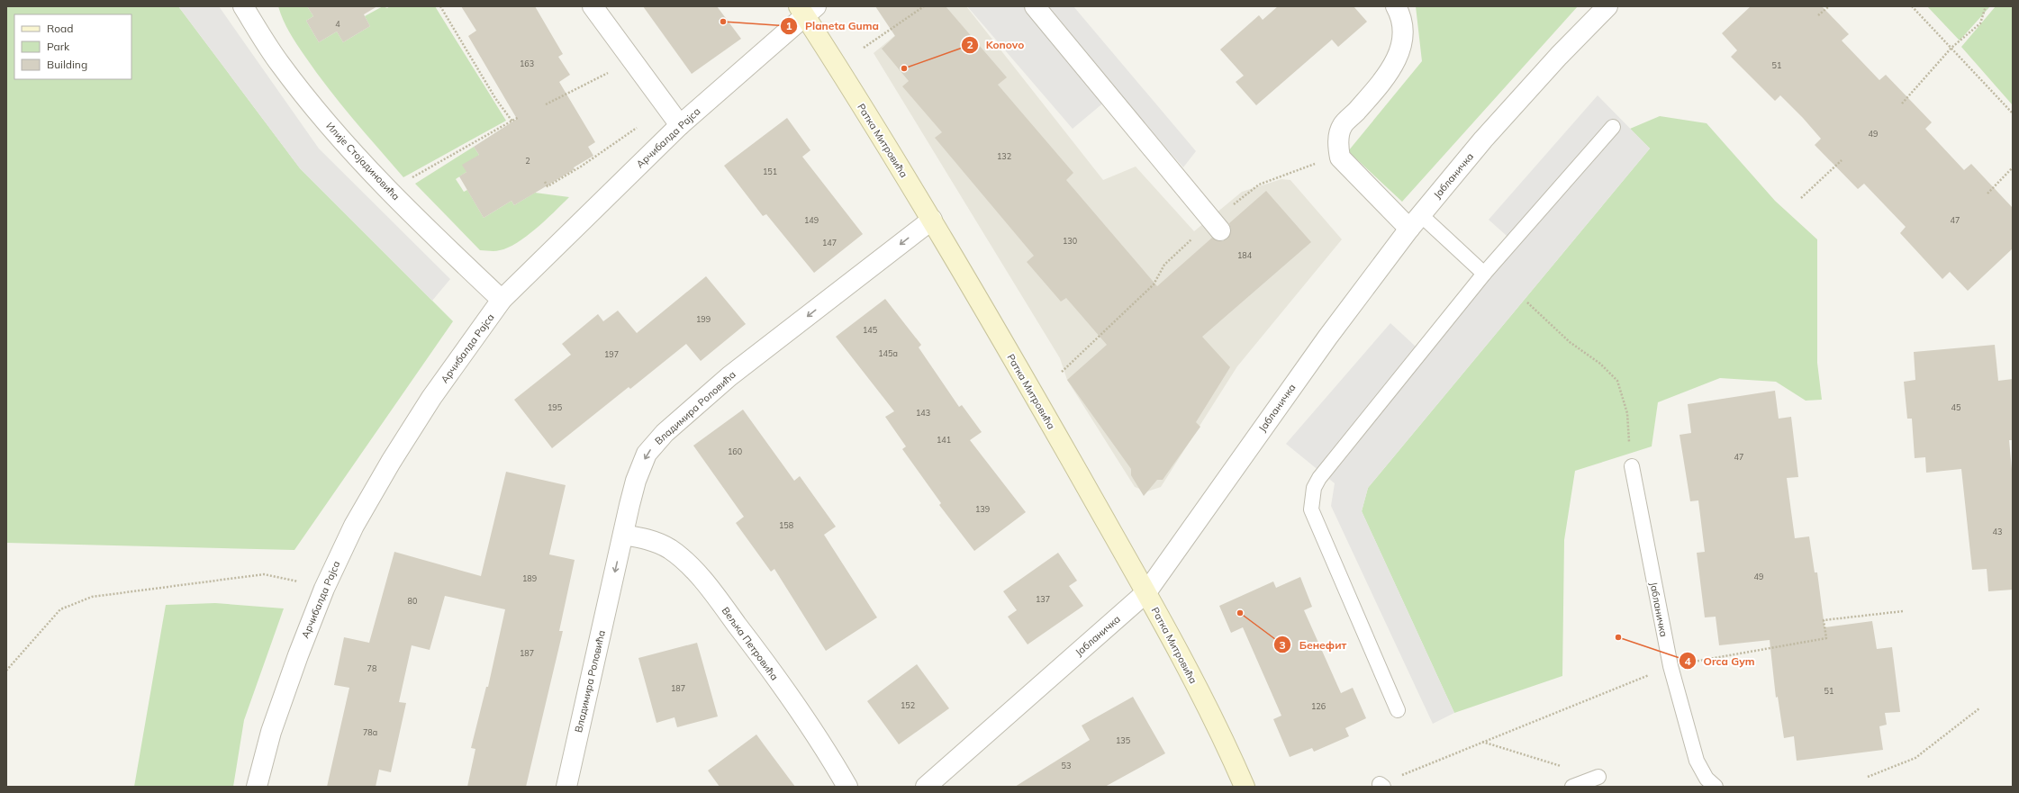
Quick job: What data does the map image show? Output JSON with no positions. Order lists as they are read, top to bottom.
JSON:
{
  "streets": {
    "main road": ["Ратка Митровића"],
    "street": [
      "Арчибалда Рајса",
      "Илије Стојадиновића",
      "Јабланичка",
      "Владимира Роловића",
      "Вељка Петровића"
    ]
  },
  "crossings": [
    ["Арчибалда Рајса", "Ратка Митровића"],
    ["Арчибалда Рајса", "Илије Стојадиновића"],
    ["Ратка Митровића", "Јабланичка"],
    ["Ратка Митровића", "Владимира Роловића"],
    ["Владимира Роловића", "Вељка Петровића"]
  ],
  "one_way": ["Владимира Роловића"],
  "places": [
    "Planeta Guma",
    "Konovo",
    "Бенефит",
    "Orca Gym"
  ],
  "house_numbers": [
    "4",
    "163",
    "51",
    "49",
    "132",
    "2",
    "151",
    "149",
    "47",
    "130",
    "147",
    "184",
    "199",
    "145",
    "145a",
    "197",
    "195",
    "45",
    "143",
    "141",
    "160",
    "47",
    "139",
    "158",
    "43",
    "49",
    "189",
    "137",
    "80",
    "187",
    "78",
    "187",
    "51",
    "152",
    "126",
    "78a",
    "135",
    "53"
  ],
  "legend": ["Road", "Park", "Building"]
}
